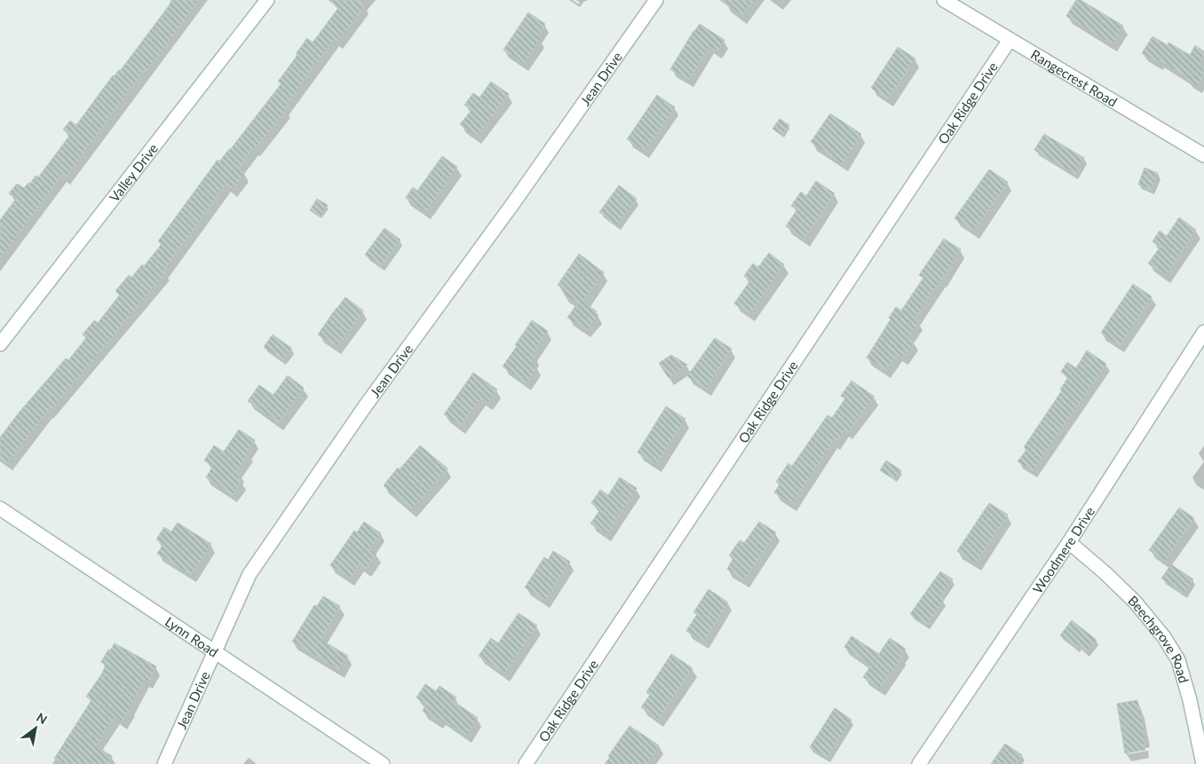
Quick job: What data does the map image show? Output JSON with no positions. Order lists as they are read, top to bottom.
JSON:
{
  "streets": {
    "street": [
      "Rangecrest Road",
      "Jean Drive",
      "Oak Ridge Drive",
      "Valley Drive",
      "Woodmere Drive",
      "Lynn Road",
      "Beechgrove Road"
    ]
  },
  "crossings": [
    ["Rangecrest Road", "Oak Ridge Drive"],
    ["Jean Drive", "Lynn Road"],
    ["Woodmere Drive", "Beechgrove Road"]
  ],
  "north": "top right"
}
